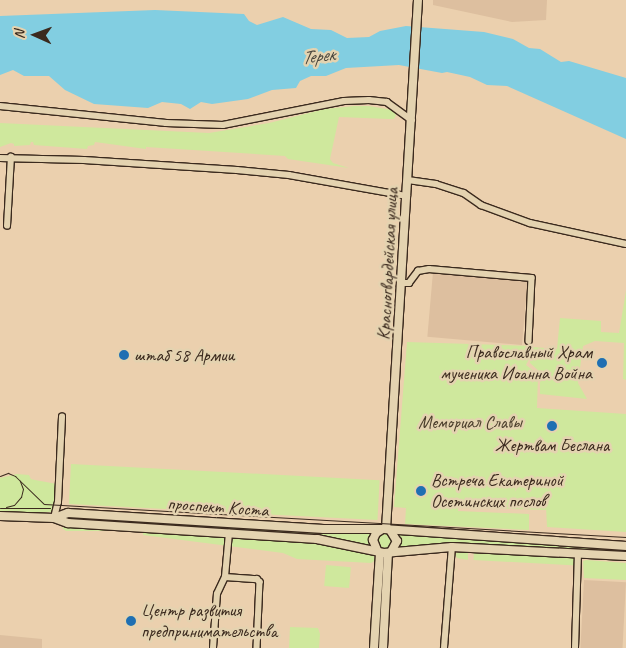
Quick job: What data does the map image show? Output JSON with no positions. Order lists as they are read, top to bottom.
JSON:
{
  "streets": {
    "main road": ["Красногвардейская улица", "проспект Коста"]
  },
  "crossings": [
    ["Красногвардейская улица", "проспект Коста"]
  ],
  "water": ["Терек"],
  "parks": ["Мемориал Славы"],
  "places": [
    "штаб 58 Армии",
    "Православный Храм мученика Иоанна Война",
    "Жертвам Беслана",
    "Встреча Екатериной Осетинских послов",
    "Центр развития предпринимательства"
  ],
  "north": "left"
}
